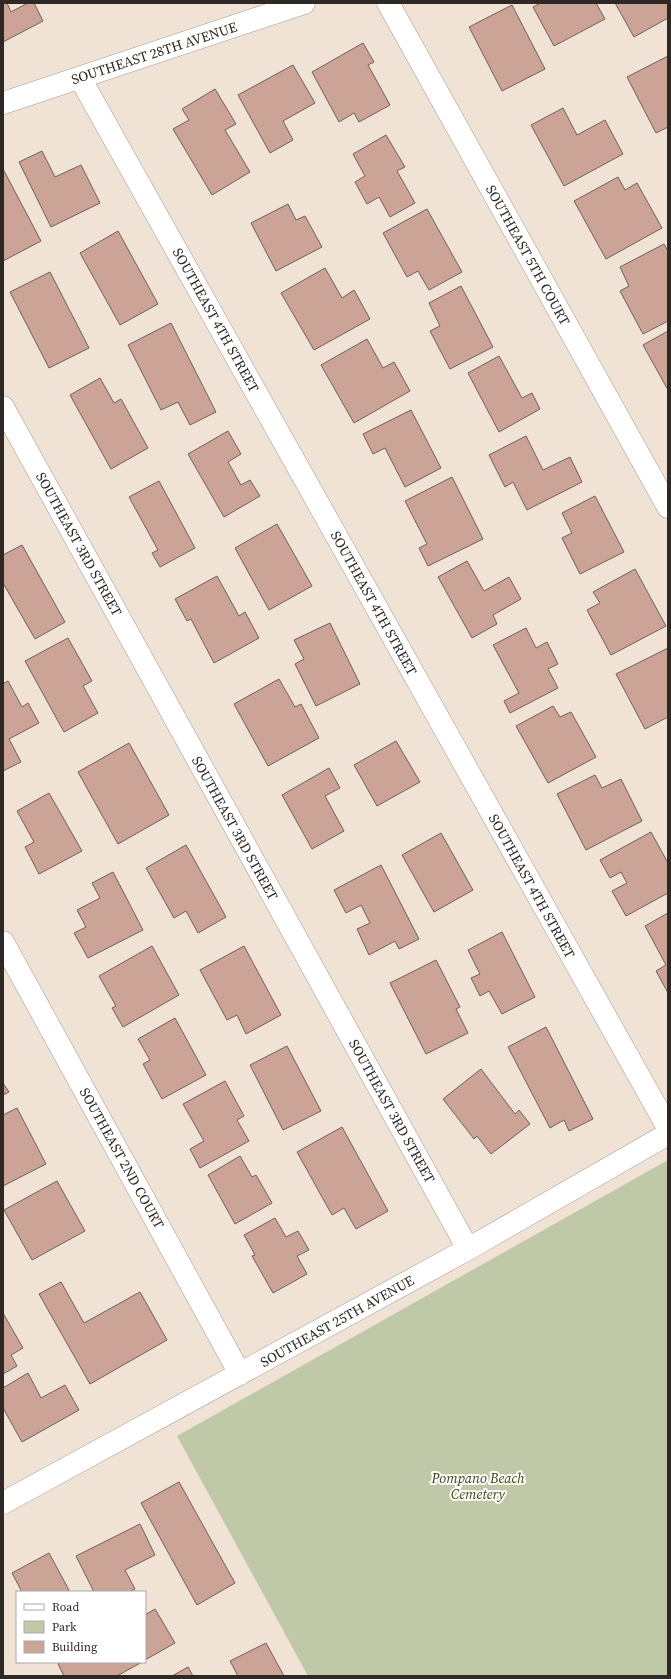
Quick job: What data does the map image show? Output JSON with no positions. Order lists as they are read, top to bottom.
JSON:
{
  "streets": {
    "street": [
      "SOUTHEAST 28TH AVENUE",
      "SOUTHEAST 5TH COURT",
      "SOUTHEAST 4TH STREET",
      "SOUTHEAST 3RD STREET",
      "SOUTHEAST 2ND COURT",
      "SOUTHEAST 25TH AVENUE"
    ]
  },
  "crossings": [
    ["SOUTHEAST 28TH AVENUE", "SOUTHEAST 4TH STREET"],
    ["SOUTHEAST 3RD STREET", "SOUTHEAST 25TH AVENUE"],
    ["SOUTHEAST 2ND COURT", "SOUTHEAST 25TH AVENUE"]
  ],
  "parks": ["Pompano Beach Cemetery"],
  "legend": ["Road", "Park", "Building"]
}
